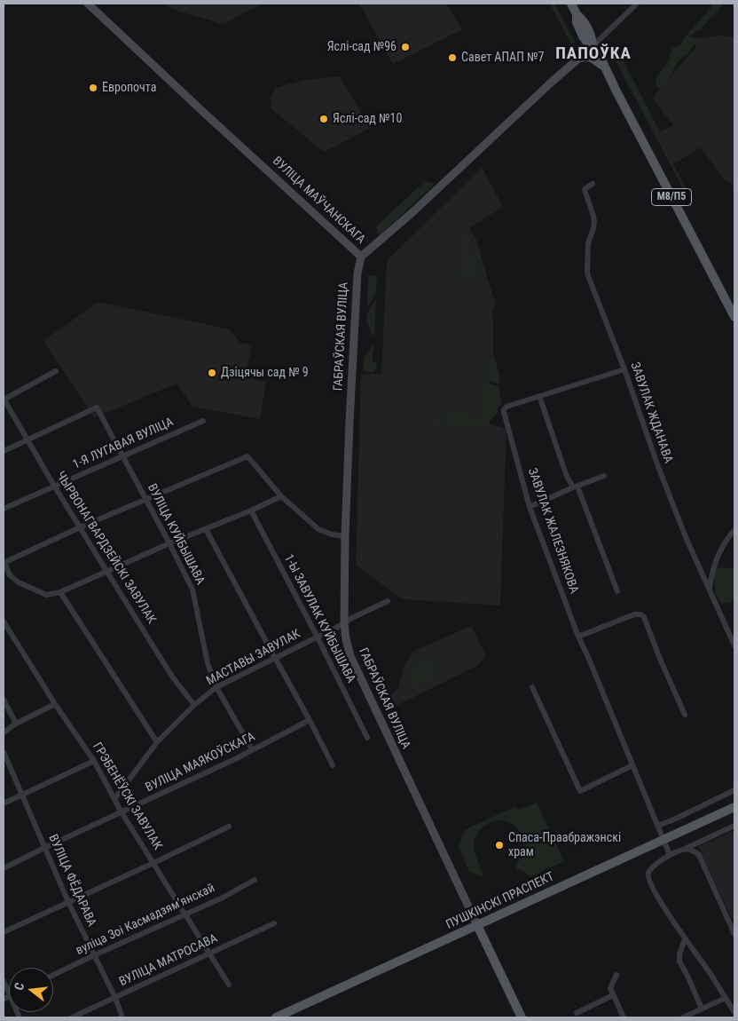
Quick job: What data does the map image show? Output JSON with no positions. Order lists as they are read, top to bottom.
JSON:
{
  "streets": {
    "main road": [
      "М8/П5",
      "ВУЛІЦА МАЎЧАНСКАГА",
      "ГАБРАЎСКАЯ ВУЛІЦА",
      "ПУШКІНСКІ ПРАСПЕКТ"
    ],
    "street": [
      "ЗАВУЛАК ЖДАНАВА",
      "1-Я ЛУГАВАЯ ВУЛІЦА",
      "ЗАВУЛАК ЖАЛЕЗНЯКОВА",
      "ВУЛІЦА КУЙБЫШАВА",
      "ЧЫРВОНАГВАРДЗЕЙСКІ ЗАВУЛАК",
      "1-Ы ЗАВУЛАК КУЙБЫШАВА",
      "МАСТАВЫ ЗАВУЛАК",
      "ВУЛІЦА МАЯКОЎСКАГА",
      "ГРЭБЕНЁЎСКІ ЗАВУЛАК",
      "ВУЛІЦА ФЁДАРАВА",
      "вуліца Зоі Касмадзямʼянскай",
      "ВУЛІЦА МАТРОСАВА"
    ]
  },
  "crossings": [
    ["М8/П5", "ВУЛІЦА МАЎЧАНСКАГА"],
    ["ВУЛІЦА МАЎЧАНСКАГА", "ГАБРАЎСКАЯ ВУЛІЦА"],
    ["ГАБРАЎСКАЯ ВУЛІЦА", "МАСТАВЫ ЗАВУЛАК"],
    ["ГАБРАЎСКАЯ ВУЛІЦА", "ПУШКІНСКІ ПРАСПЕКТ"],
    ["1-Я ЛУГАВАЯ ВУЛІЦА", "ВУЛІЦА КУЙБЫШАВА"],
    ["1-Я ЛУГАВАЯ ВУЛІЦА", "ЧЫРВОНАГВАРДЗЕЙСКІ ЗАВУЛАК"],
    ["ЗАВУЛАК ЖАЛЕЗНЯКОВА", "ПУШКІНСКІ ПРАСПЕКТ"],
    ["ВУЛІЦА КУЙБЫШАВА", "ЧЫРВОНАГВАРДЗЕЙСКІ ЗАВУЛАК"],
    ["ВУЛІЦА КУЙБЫШАВА", "МАСТАВЫ ЗАВУЛАК"],
    ["ВУЛІЦА КУЙБЫШАВА", "ВУЛІЦА МАЯКОЎСКАГА"],
    ["ЧЫРВОНАГВАРДЗЕЙСКІ ЗАВУЛАК", "МАСТАВЫ ЗАВУЛАК"],
    ["1-Ы ЗАВУЛАК КУЙБЫШАВА", "МАСТАВЫ ЗАВУЛАК"],
    ["МАСТАВЫ ЗАВУЛАК", "ГРЭБЕНЁЎСКІ ЗАВУЛАК"],
    ["ВУЛІЦА МАЯКОЎСКАГА", "ГРЭБЕНЁЎСКІ ЗАВУЛАК"],
    ["ВУЛІЦА МАЯКОЎСКАГА", "ВУЛІЦА ФЁДАРАВА"],
    ["ГРЭБЕНЁЎСКІ ЗАВУЛАК", "вуліца Зоі Касмадзямʼянскай"],
    ["ГРЭБЕНЁЎСКІ ЗАВУЛАК", "ВУЛІЦА МАТРОСАВА"],
    ["ВУЛІЦА ФЁДАРАВА", "вуліца Зоі Касмадзямʼянскай"],
    ["ВУЛІЦА ФЁДАРАВА", "ВУЛІЦА МАТРОСАВА"]
  ],
  "districts": ["ПАПОЎКА"],
  "places": [
    "Яслі-сад №96",
    "Савет АПАП №7",
    "Европочта",
    "Яслі-сад №10",
    "Дзіцячы сад № 9",
    "Спаса-Праабражэнскі храм"
  ],
  "north": "left"
}
